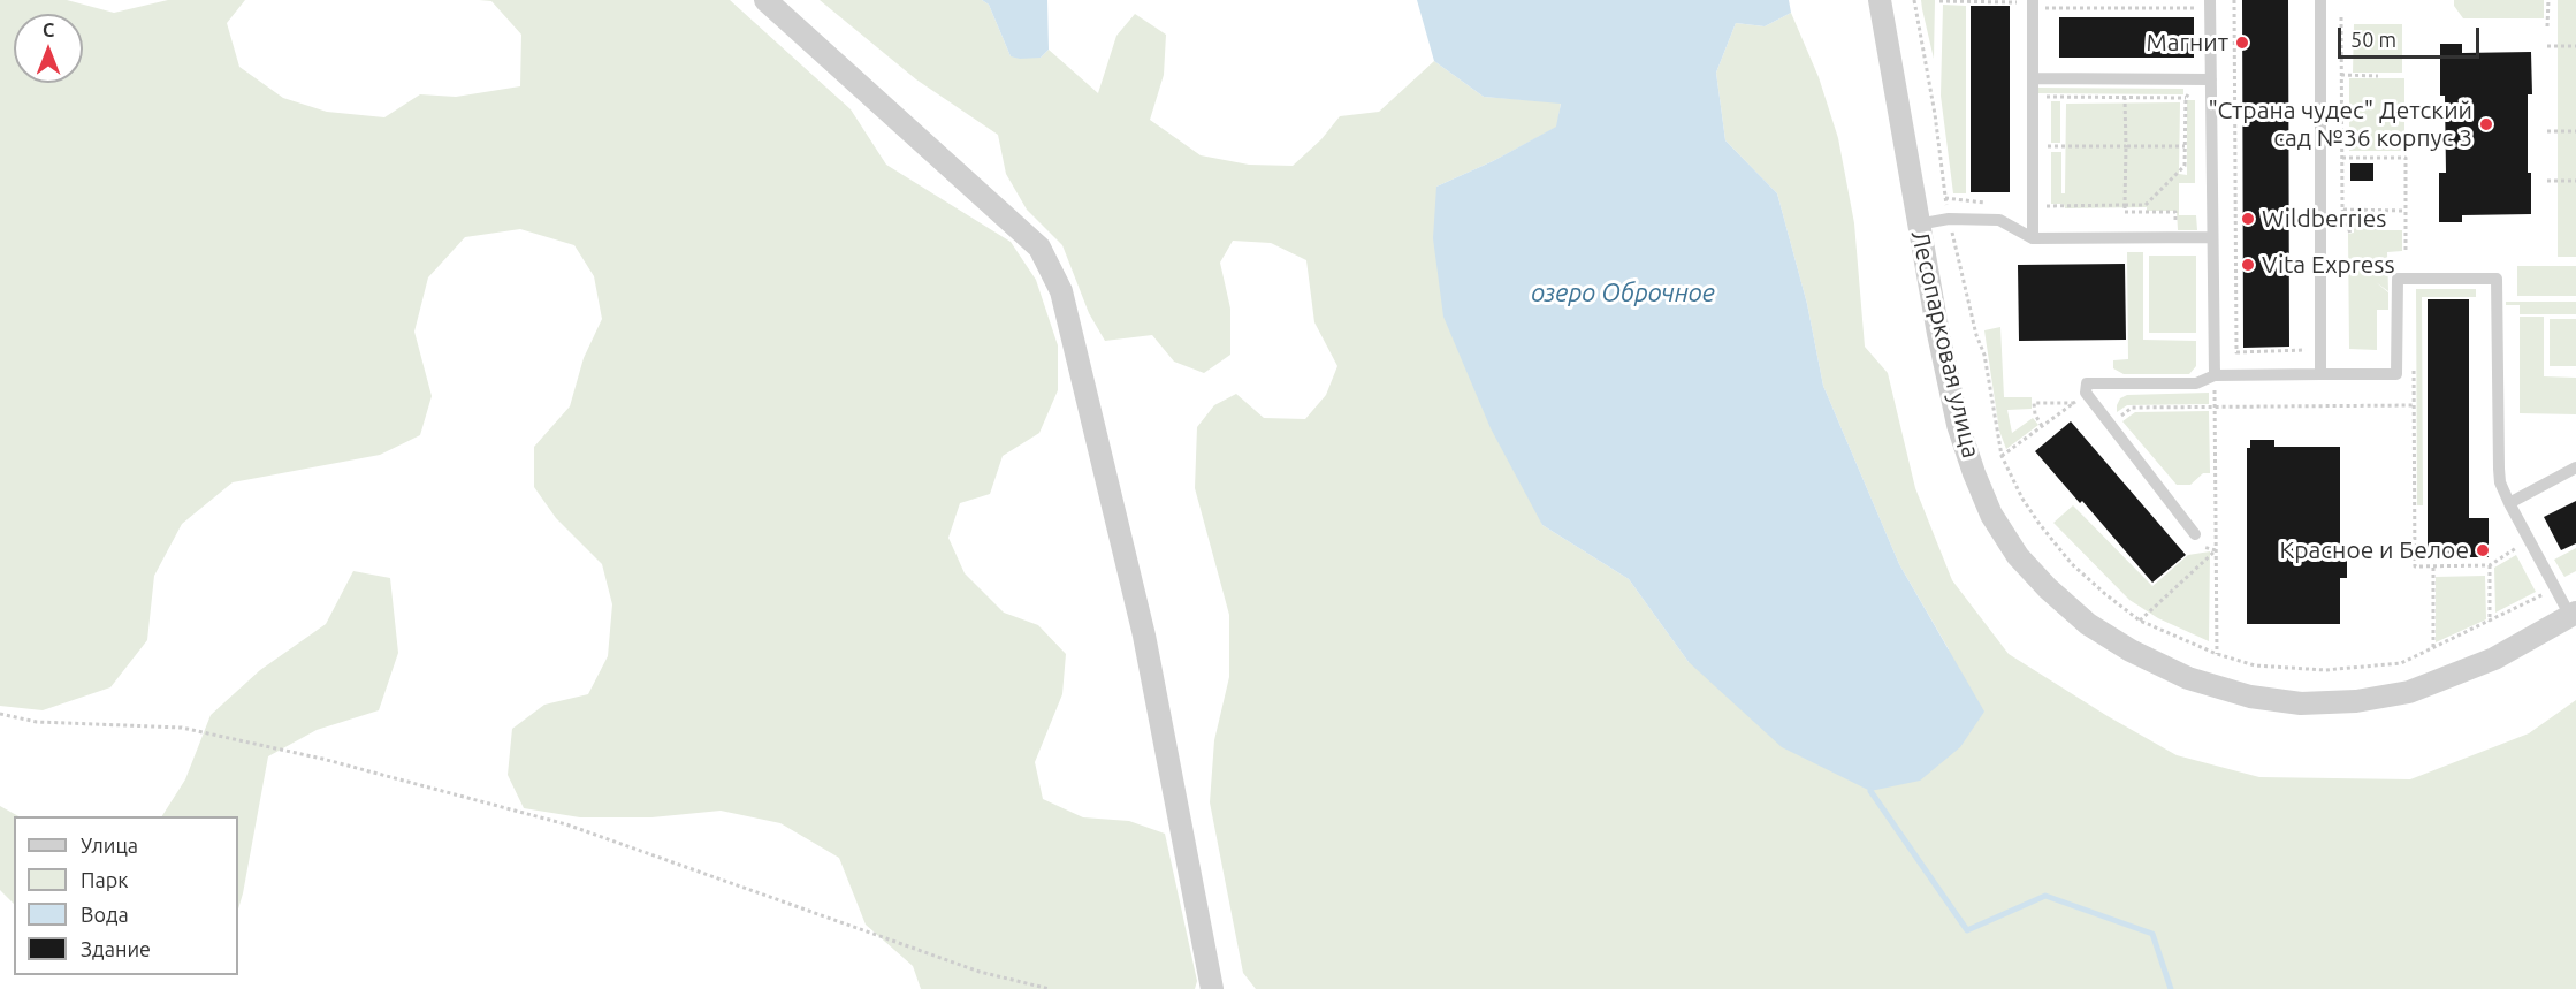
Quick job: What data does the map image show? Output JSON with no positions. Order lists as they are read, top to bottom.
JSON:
{
  "streets": {
    "street": ["Лесопарковая улица"]
  },
  "water": ["озеро Оброчное"],
  "places": [
    "Магнит",
    "\"Страна чудес\" Детский сад №36 корпус 3",
    "Wildberries",
    "Vita Express",
    "Красное и Белое"
  ],
  "legend": [
    "Улица",
    "Парк",
    "Вода",
    "Здание"
  ],
  "scale_bar": "50 m",
  "north": "top"
}
